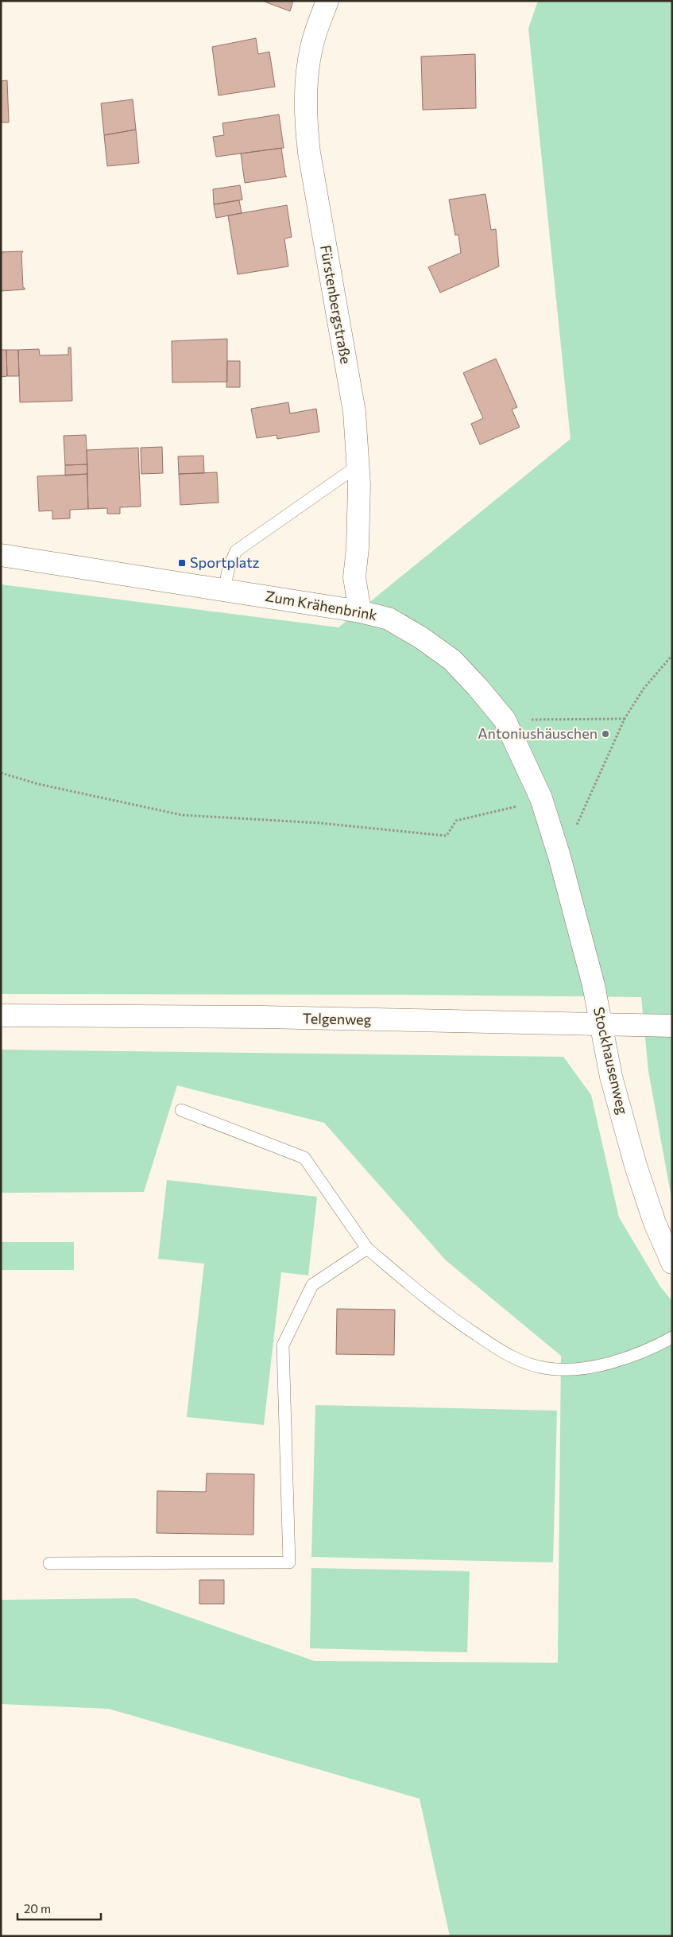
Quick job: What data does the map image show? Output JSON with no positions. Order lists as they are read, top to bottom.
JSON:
{
  "streets": {
    "street": [
      "Fürstenbergstraße",
      "Zum Krähenbrink",
      "Telgenweg",
      "Stockhausenweg"
    ]
  },
  "crossings": [
    ["Fürstenbergstraße", "Zum Krähenbrink"],
    ["Zum Krähenbrink", "Stockhausenweg"],
    ["Telgenweg", "Stockhausenweg"]
  ],
  "places": {
    "transit": ["Sportplatz"],
    "other": ["Antoniushäuschen"]
  },
  "scale_bar": "20 m"
}
